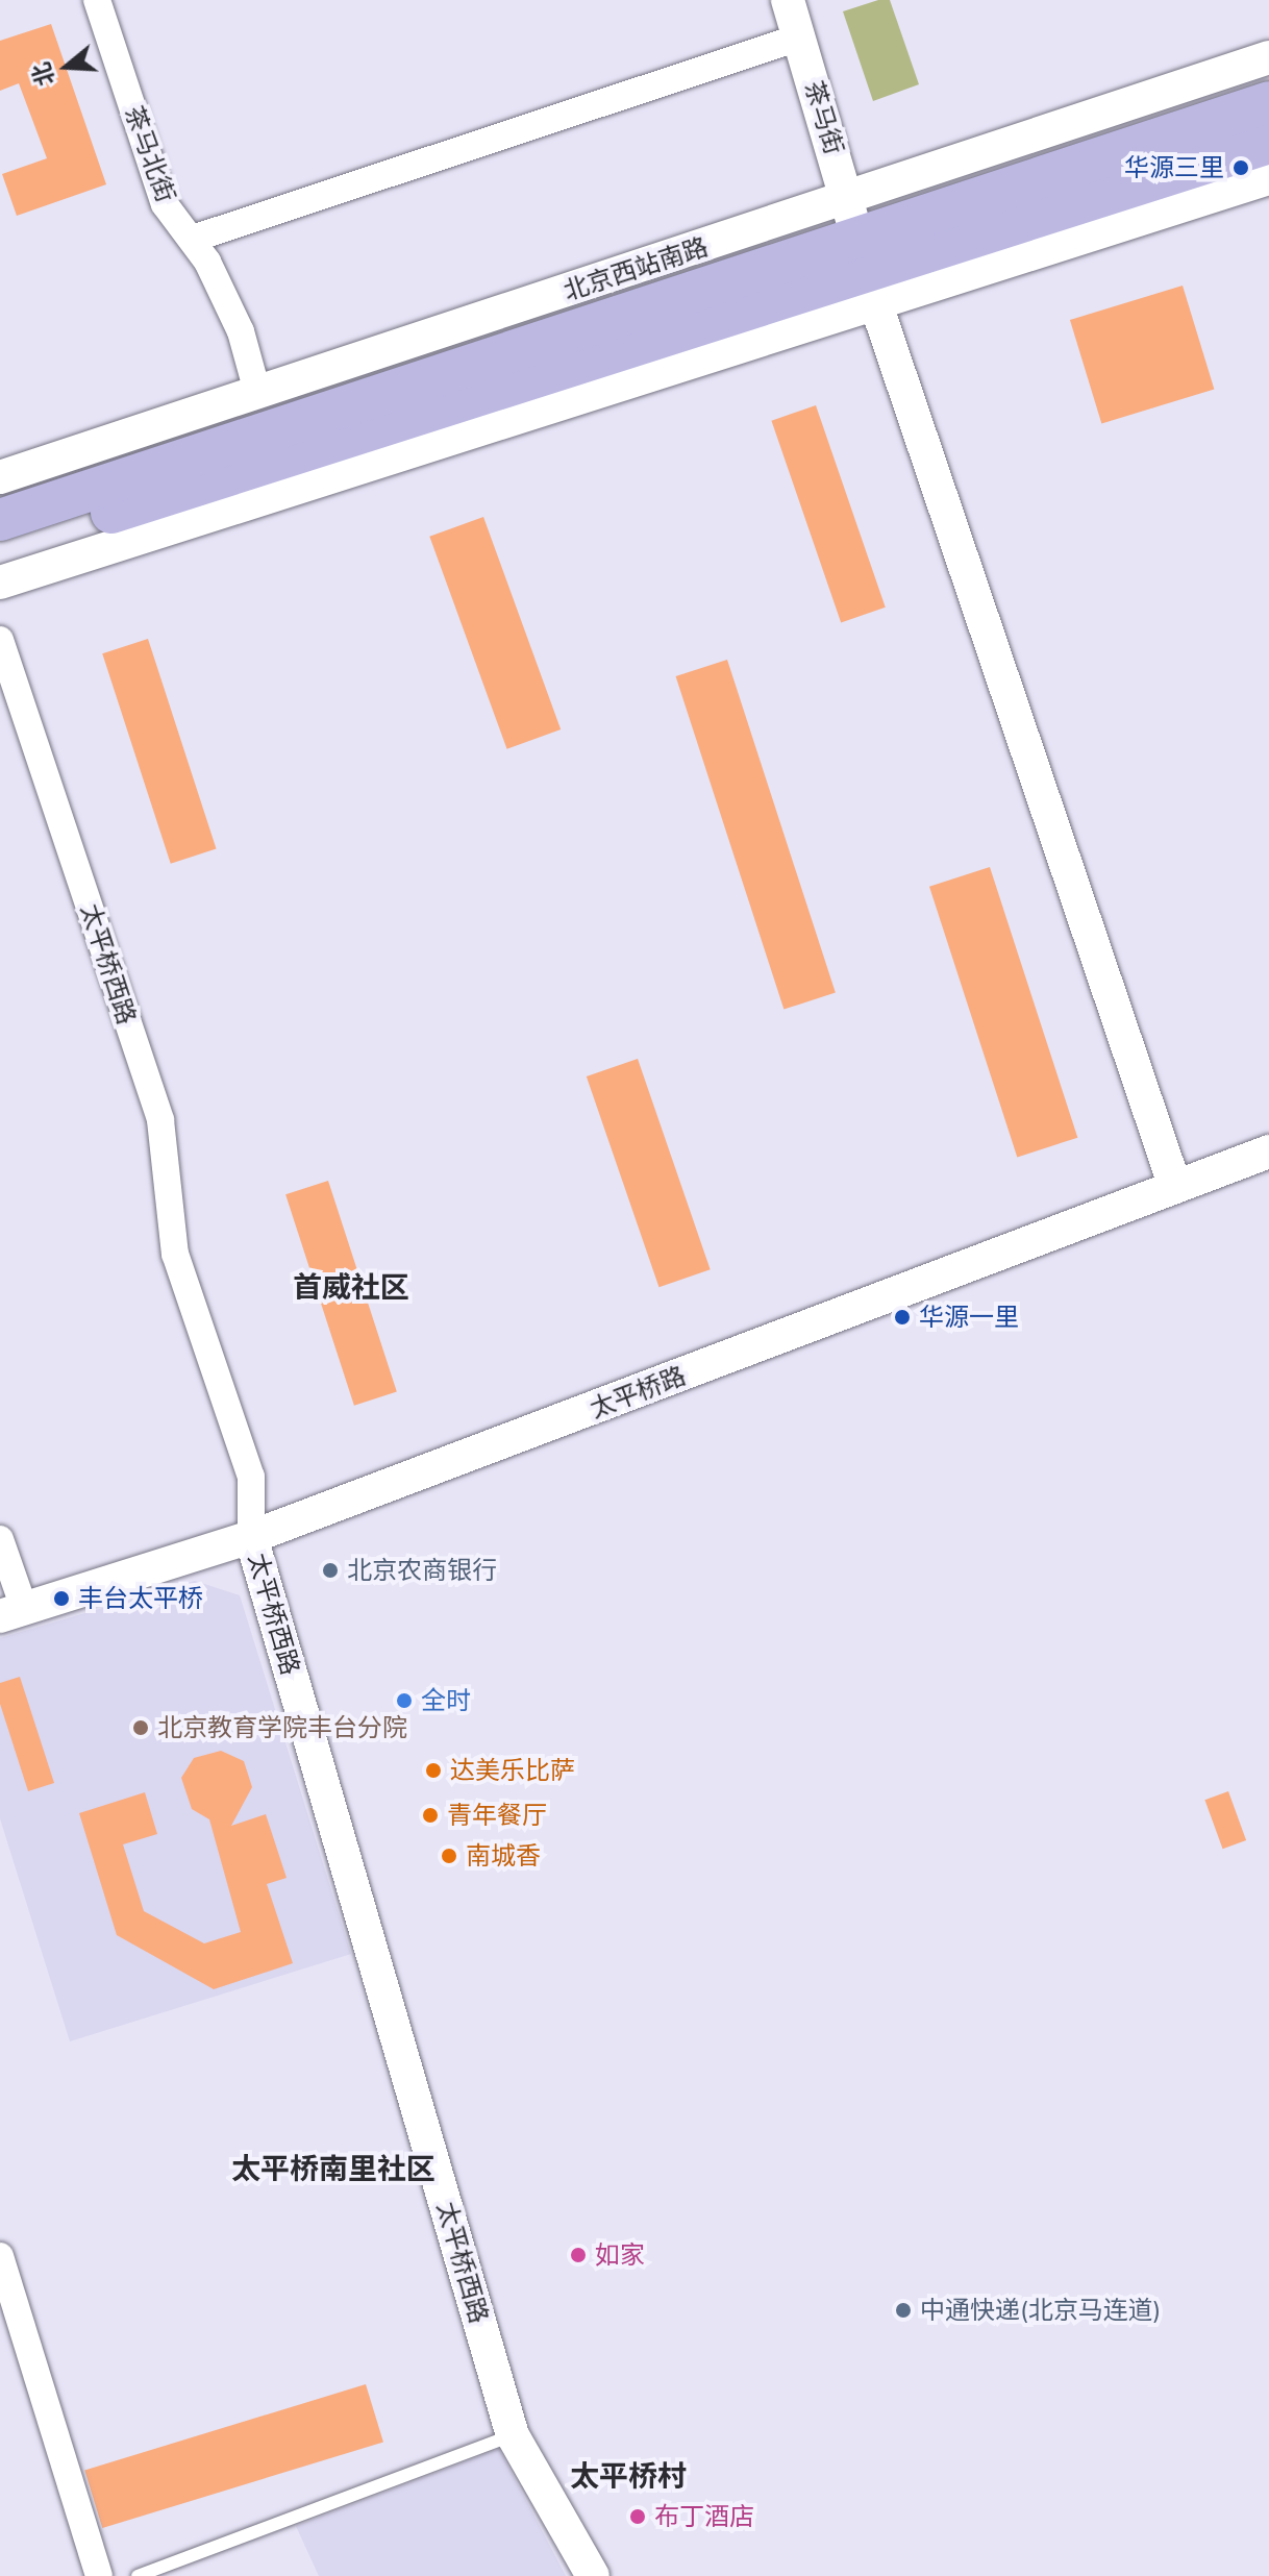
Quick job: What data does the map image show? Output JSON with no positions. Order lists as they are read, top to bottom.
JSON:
{
  "streets": {
    "main road": ["北京西站南路"],
    "street": [
      "茶马街",
      "茶马北街",
      "太平桥西路",
      "太平桥路"
    ]
  },
  "crossings": [
    ["茶马街", "北京西站南路"],
    ["茶马街", "太平桥路"],
    ["茶马北街", "北京西站南路"],
    ["太平桥西路", "太平桥路"]
  ],
  "districts": ["首威社区", "太平桥南里社区", "太平桥村"],
  "places": [
    "华源三里",
    "华源一里",
    "北京农商银行",
    "丰台太平桥",
    "全时",
    "北京教育学院丰台分院",
    "达美乐比萨",
    "青年餐厅",
    "南城香",
    "如家",
    "中通快递(北京马连道)",
    "布丁酒店"
  ],
  "north": "left"
}
